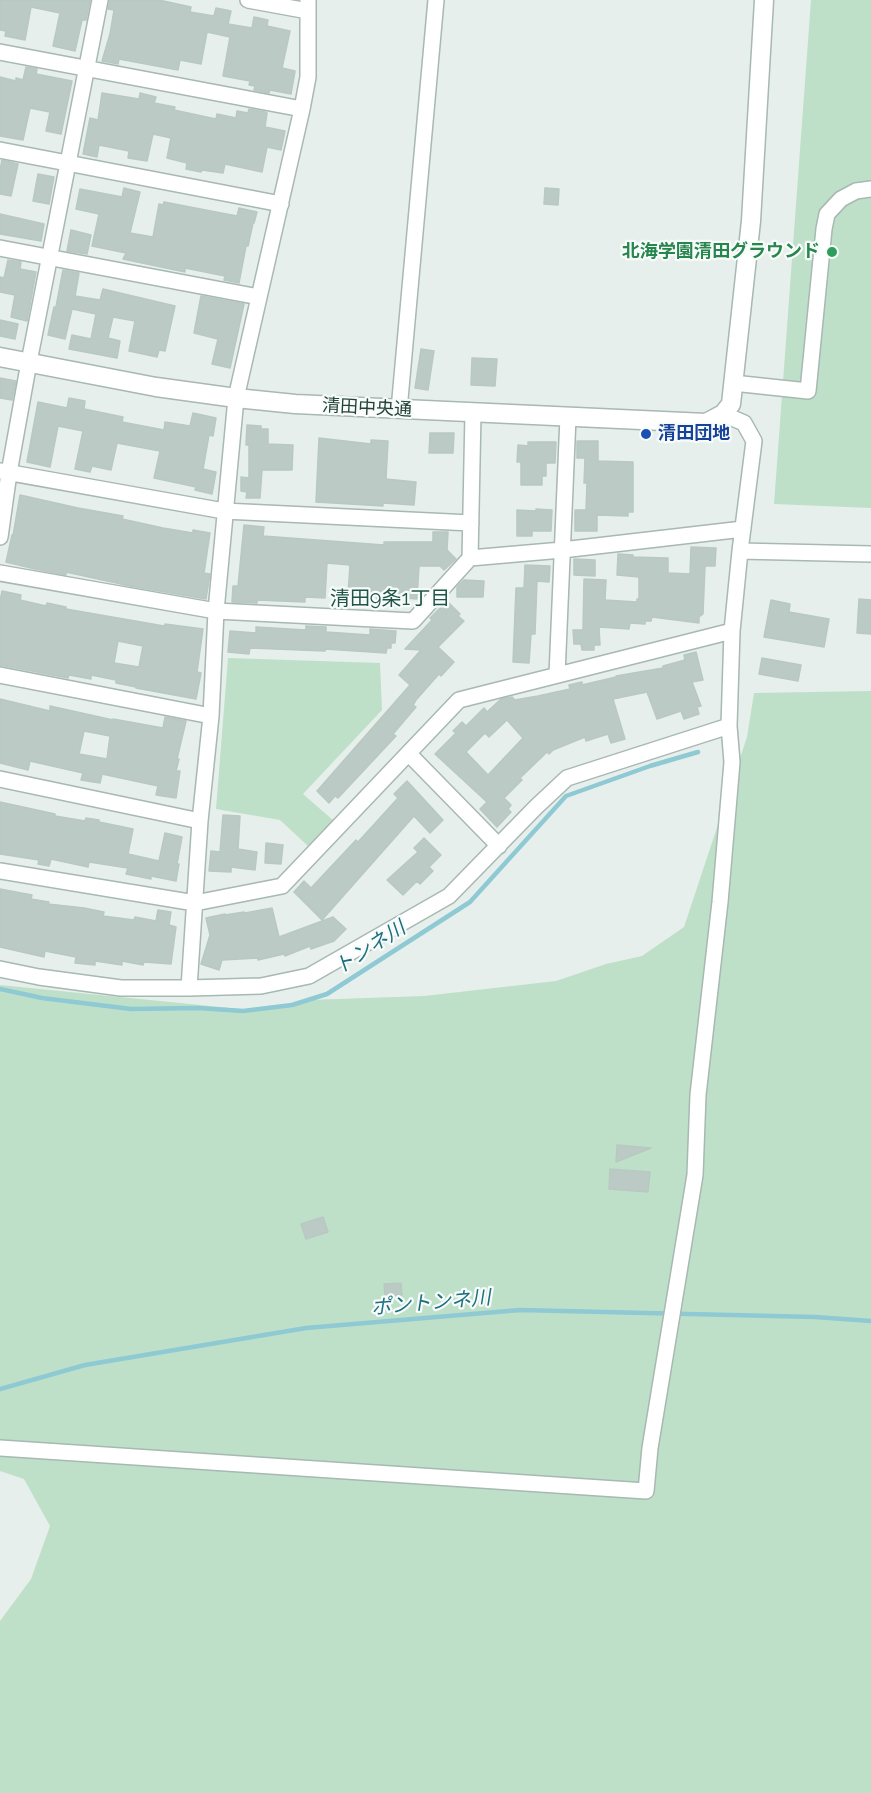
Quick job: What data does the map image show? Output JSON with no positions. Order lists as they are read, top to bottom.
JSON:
{
  "streets": {
    "street": ["清田中央通"]
  },
  "districts": ["清田9条1丁目"],
  "water": ["トンネ川", "ポントンネ川"],
  "places": ["北海学園清田グラウンド", "清田団地"]
}
